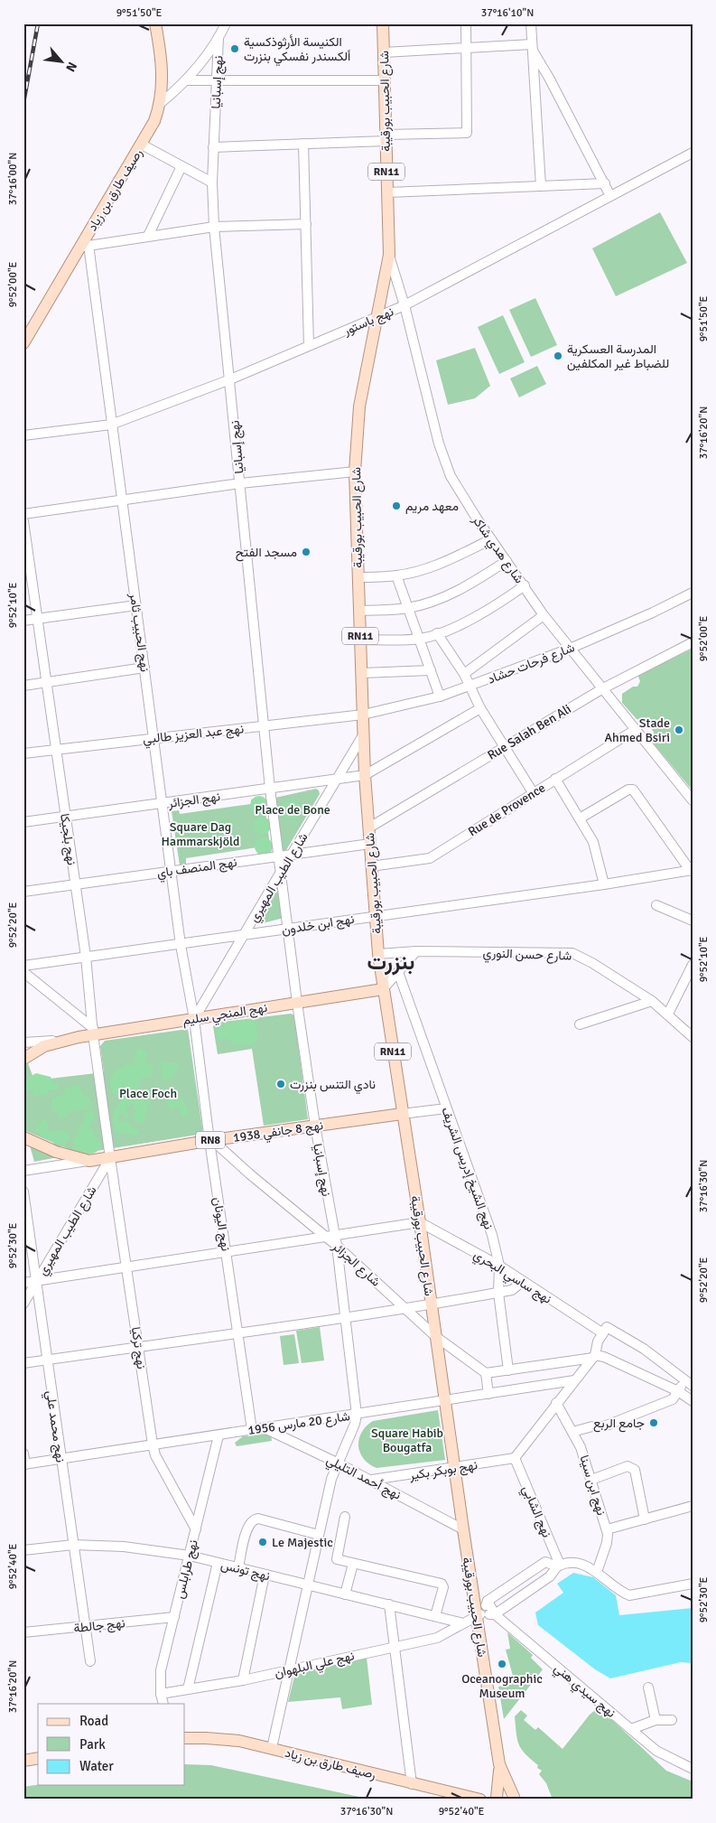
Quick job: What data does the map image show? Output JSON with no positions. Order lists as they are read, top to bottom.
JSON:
{
  "streets": {
    "main road": [
      "شارع الحبيب بورقيبة",
      "RN11",
      "رصيف طارق بن زياد",
      "نهج المنجي سليم",
      "نهج 8 جانفي 1938",
      "RN8"
    ],
    "street": [
      "نهج إسبانيا",
      "نهج باستور",
      "شارع هدي شاكر",
      "نهج الحبيب ثامر",
      "شارع فرحات حشاد",
      "Rue Salah Ben Ali",
      "نهج عبد العزيز طالبي",
      "نهج الجزائر",
      "Rue de Provence",
      "نهج بلجيكا",
      "نهج المنصف باي",
      "شارع الطيب المهيري",
      "نهج ابن خلدون",
      "شارع حسن النوري",
      "نهج الشيخ إدريس الشريف",
      "نهج اليونان",
      "شارع الجزائر",
      "نهج ساسي البحري",
      "نهج تركيا",
      "شارع 20 مارس 1956",
      "نهج محمد علي",
      "نهج بوبكر بكير",
      "نهج أحمد التليلي",
      "نهج ابن سينا",
      "نهج الشابي",
      "نهج طرابلس",
      "نهج تونس",
      "نهج جالطة",
      "نهج علي البلهوان",
      "نهج سيدي هني"
    ]
  },
  "crossings": [
    ["نهج إسبانيا", "نهج باستور"],
    ["نهج إسبانيا", "نهج عبد العزيز طالبي"],
    ["نهج إسبانيا", "نهج الجزائر"],
    ["نهج إسبانيا", "نهج المنصف باي"],
    ["نهج إسبانيا", "شارع الطيب المهيري"],
    ["نهج إسبانيا", "نهج ابن خلدون"],
    ["نهج إسبانيا", "نهج المنجي سليم"],
    ["نهج إسبانيا", "نهج 8 جانفي 1938"],
    ["نهج إسبانيا", "شارع الجزائر"],
    ["شارع الحبيب بورقيبة", "نهج باستور"],
    ["شارع الحبيب بورقيبة", "شارع هدي شاكر"],
    ["شارع الحبيب بورقيبة", "شارع فرحات حشاد"],
    ["شارع الحبيب بورقيبة", "Rue Salah Ben Ali"],
    ["شارع الحبيب بورقيبة", "نهج عبد العزيز طالبي"],
    ["شارع الحبيب بورقيبة", "نهج الجزائر"],
    ["شارع الحبيب بورقيبة", "Rue de Provence"],
    ["شارع الحبيب بورقيبة", "نهج المنصف باي"],
    ["شارع الحبيب بورقيبة", "شارع الطيب المهيري"],
    ["شارع الحبيب بورقيبة", "نهج ابن خلدون"],
    ["شارع الحبيب بورقيبة", "شارع حسن النوري"],
    ["شارع الحبيب بورقيبة", "نهج المنجي سليم"],
    ["شارع الحبيب بورقيبة", "نهج 8 جانفي 1938"],
    ["شارع الحبيب بورقيبة", "شارع الجزائر"],
    ["شارع الحبيب بورقيبة", "نهج ساسي البحري"],
    ["شارع الحبيب بورقيبة", "شارع 20 مارس 1956"],
    ["شارع الحبيب بورقيبة", "نهج بوبكر بكير"],
    ["شارع الحبيب بورقيبة", "نهج أحمد التليلي"],
    ["شارع الحبيب بورقيبة", "نهج علي البلهوان"],
    ["رصيف طارق بن زياد", "نهج الحبيب ثامر"],
    ["نهج باستور", "شارع هدي شاكر"],
    ["نهج باستور", "نهج الحبيب ثامر"],
    ["شارع هدي شاكر", "شارع فرحات حشاد"],
    ["شارع هدي شاكر", "Rue Salah Ben Ali"],
    ["شارع هدي شاكر", "Rue de Provence"],
    ["نهج الحبيب ثامر", "نهج عبد العزيز طالبي"],
    ["نهج الحبيب ثامر", "نهج الجزائر"],
    ["نهج الحبيب ثامر", "نهج المنصف باي"],
    ["نهج الحبيب ثامر", "شارع الطيب المهيري"],
    ["نهج الحبيب ثامر", "نهج ابن خلدون"],
    ["نهج الحبيب ثامر", "نهج المنجي سليم"],
    ["نهج الحبيب ثامر", "نهج اليونان"],
    ["شارع فرحات حشاد", "نهج عبد العزيز طالبي"],
    ["نهج عبد العزيز طالبي", "نهج بلجيكا"],
    ["نهج الجزائر", "نهج بلجيكا"],
    ["نهج الجزائر", "شارع الطيب المهيري"],
    ["نهج بلجيكا", "نهج المنصف باي"],
    ["نهج بلجيكا", "شارع الطيب المهيري"],
    ["نهج بلجيكا", "نهج ابن خلدون"],
    ["نهج بلجيكا", "نهج المنجي سليم"],
    ["نهج بلجيكا", "نهج 8 جانفي 1938"],
    ["نهج بلجيكا", "نهج تركيا"],
    ["نهج المنصف باي", "شارع الطيب المهيري"],
    ["شارع الطيب المهيري", "نهج ابن خلدون"],
    ["شارع الطيب المهيري", "نهج المنجي سليم"],
    ["شارع الطيب المهيري", "نهج 8 جانفي 1938"],
    ["شارع الطيب المهيري", "نهج اليونان"],
    ["شارع الطيب المهيري", "نهج تركيا"],
    ["شارع الطيب المهيري", "نهج محمد علي"],
    ["نهج المنجي سليم", "نهج اليونان"],
    ["نهج 8 جانفي 1938", "نهج اليونان"],
    ["نهج 8 جانفي 1938", "شارع الجزائر"],
    ["نهج 8 جانفي 1938", "نهج تركيا"],
    ["نهج الشيخ إدريس الشريف", "نهج ساسي البحري"],
    ["نهج اليونان", "شارع الجزائر"],
    ["نهج اليونان", "شارع 20 مارس 1956"],
    ["نهج تركيا", "شارع 20 مارس 1956"],
    ["نهج تركيا", "نهج طرابلس"],
    ["شارع 20 مارس 1956", "نهج محمد علي"],
    ["شارع 20 مارس 1956", "نهج أحمد التليلي"],
    ["شارع 20 مارس 1956", "نهج طرابلس"],
    ["نهج محمد علي", "نهج تونس"],
    ["نهج محمد علي", "نهج جالطة"],
    ["نهج بوبكر بكير", "نهج أحمد التليلي"],
    ["نهج بوبكر بكير", "نهج الشابي"],
    ["نهج طرابلس", "نهج تونس"],
    ["نهج طرابلس", "نهج جالطة"],
    ["نهج طرابلس", "نهج علي البلهوان"],
    ["نهج تونس", "نهج علي البلهوان"]
  ],
  "districts": ["بنزرت"],
  "parks": [
    "Place de Bone",
    "Square Dag Hammarskjöld",
    "Place Foch",
    "Square Habib Bougatfa"
  ],
  "places": [
    "الكنيسة الأرثوذكسية ألكسندر نفسكي بنزرت",
    "المدرسة العسكرية للضباط غير المكلفين",
    "معهد مريم",
    "مسجد الفتح",
    "Stade Ahmed Bsiri",
    "نادي التنس بنزرت",
    "جامع الربع",
    "Le Majestic",
    "Oceanographic Museum"
  ],
  "legend": ["Road", "Park", "Water"],
  "north": "bottom right",
  "coordinates": [
    "9°51'50\"E",
    "37°16'10\"N",
    "37°16'00\"N",
    "9°52'00\"E",
    "37°16'20\"N",
    "9°52'10\"E",
    "9°52'20\"E",
    "37°16'30\"N",
    "9°52'30\"E",
    "9°52'40\"E"
  ]
}
